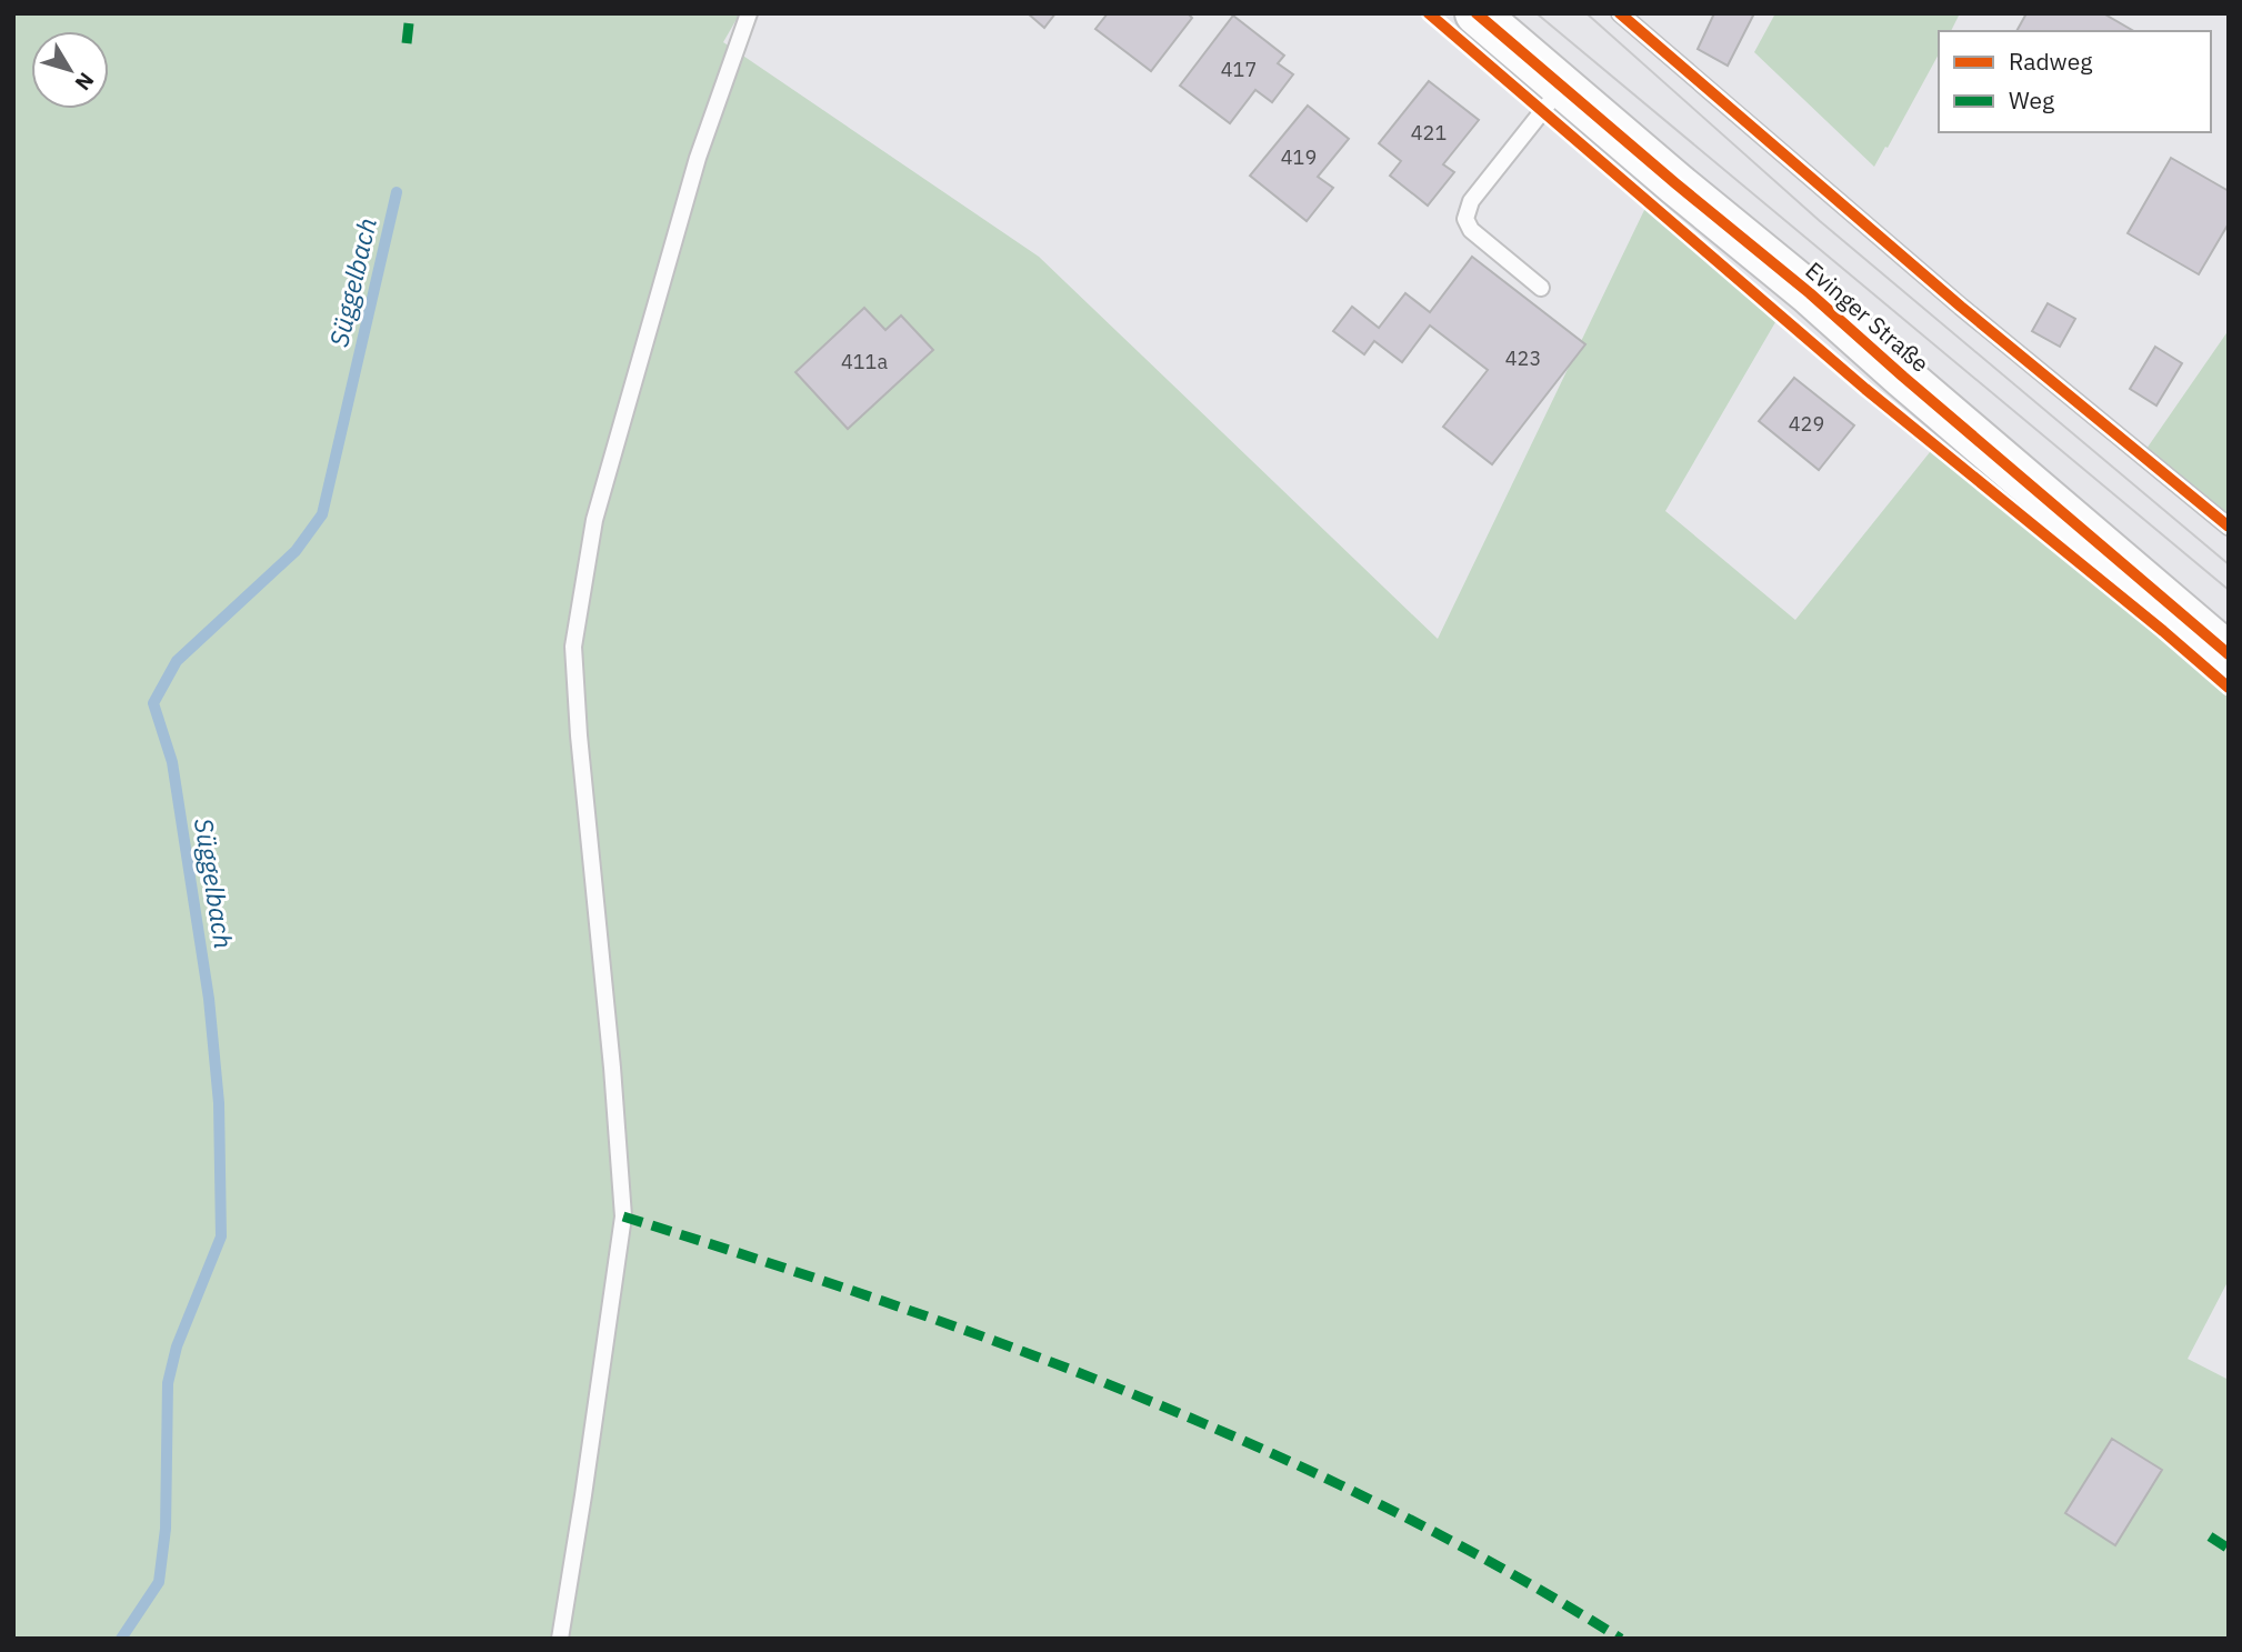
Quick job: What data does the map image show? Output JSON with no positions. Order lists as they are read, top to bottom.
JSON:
{
  "streets": {
    "main road": ["Evinger Straße"]
  },
  "water": ["Süggelbach"],
  "house_numbers": [
    "417",
    "421",
    "419",
    "423",
    "411a",
    "429"
  ],
  "legend": ["Radweg", "Weg"],
  "north": "bottom right"
}
